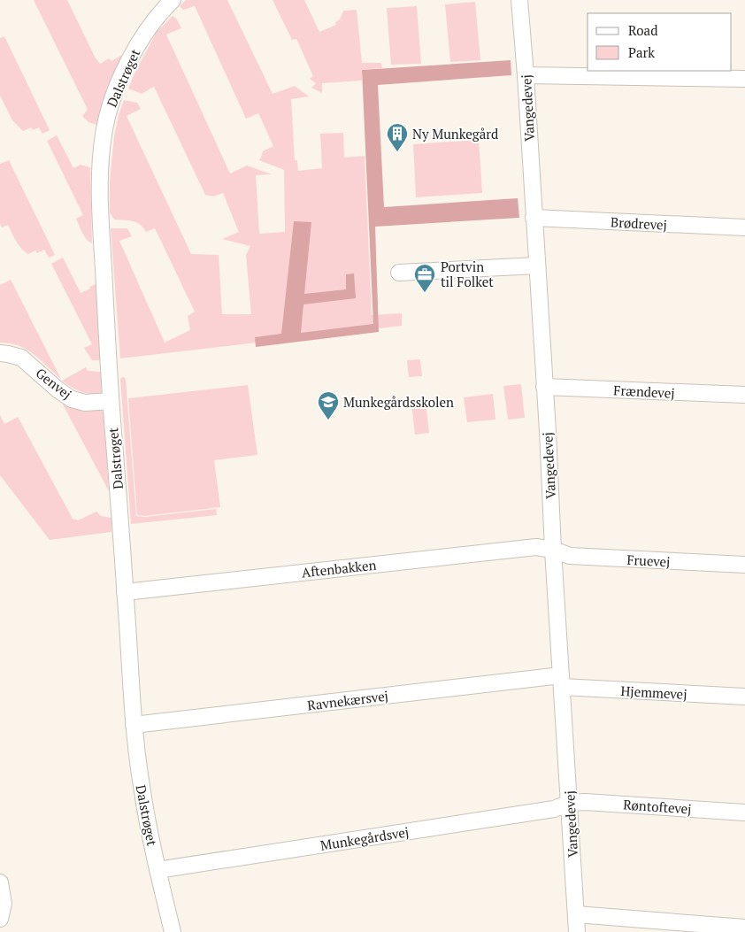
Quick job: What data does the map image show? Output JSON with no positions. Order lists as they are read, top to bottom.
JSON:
{
  "streets": {
    "street": [
      "Dalstrøget",
      "Vangedevej",
      "Brødrevej",
      "Genvej",
      "Frændevej",
      "Fruevej",
      "Aftenbakken",
      "Hjemmevej",
      "Ravnekærsvej",
      "Røntoftevej",
      "Munkegårdsvej"
    ]
  },
  "crossings": [
    ["Dalstrøget", "Genvej"],
    ["Dalstrøget", "Aftenbakken"],
    ["Dalstrøget", "Ravnekærsvej"],
    ["Dalstrøget", "Munkegårdsvej"],
    ["Vangedevej", "Brødrevej"],
    ["Vangedevej", "Frændevej"],
    ["Vangedevej", "Fruevej"],
    ["Vangedevej", "Aftenbakken"],
    ["Vangedevej", "Hjemmevej"],
    ["Vangedevej", "Ravnekærsvej"],
    ["Vangedevej", "Røntoftevej"],
    ["Vangedevej", "Munkegårdsvej"],
    ["Fruevej", "Aftenbakken"],
    ["Hjemmevej", "Ravnekærsvej"],
    ["Røntoftevej", "Munkegårdsvej"]
  ],
  "places": {
    "building": ["Ny Munkegård"],
    "office": ["Portvin til Folket"],
    "school or university": ["Munkegårdsskolen"]
  },
  "legend": ["Road", "Park"]
}
